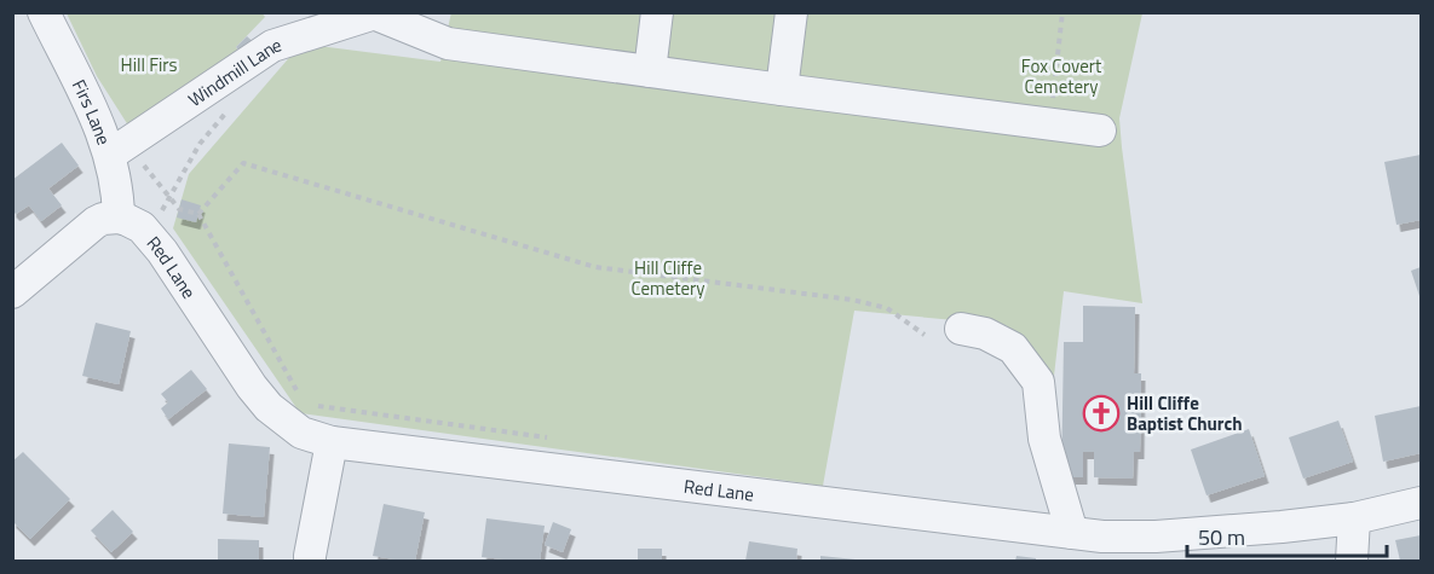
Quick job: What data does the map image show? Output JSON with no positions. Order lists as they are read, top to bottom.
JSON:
{
  "streets": {
    "street": ["Windmill Lane", "Firs Lane", "Red Lane"]
  },
  "crossings": [
    ["Windmill Lane", "Firs Lane"],
    ["Firs Lane", "Red Lane"]
  ],
  "parks": ["Hill Firs", "Fox Covert Cemetery", "Hill Cliffe Cemetery"],
  "places": {
    "church": ["Hill Cliffe Baptist Church"]
  },
  "scale_bar": "50 m"
}
